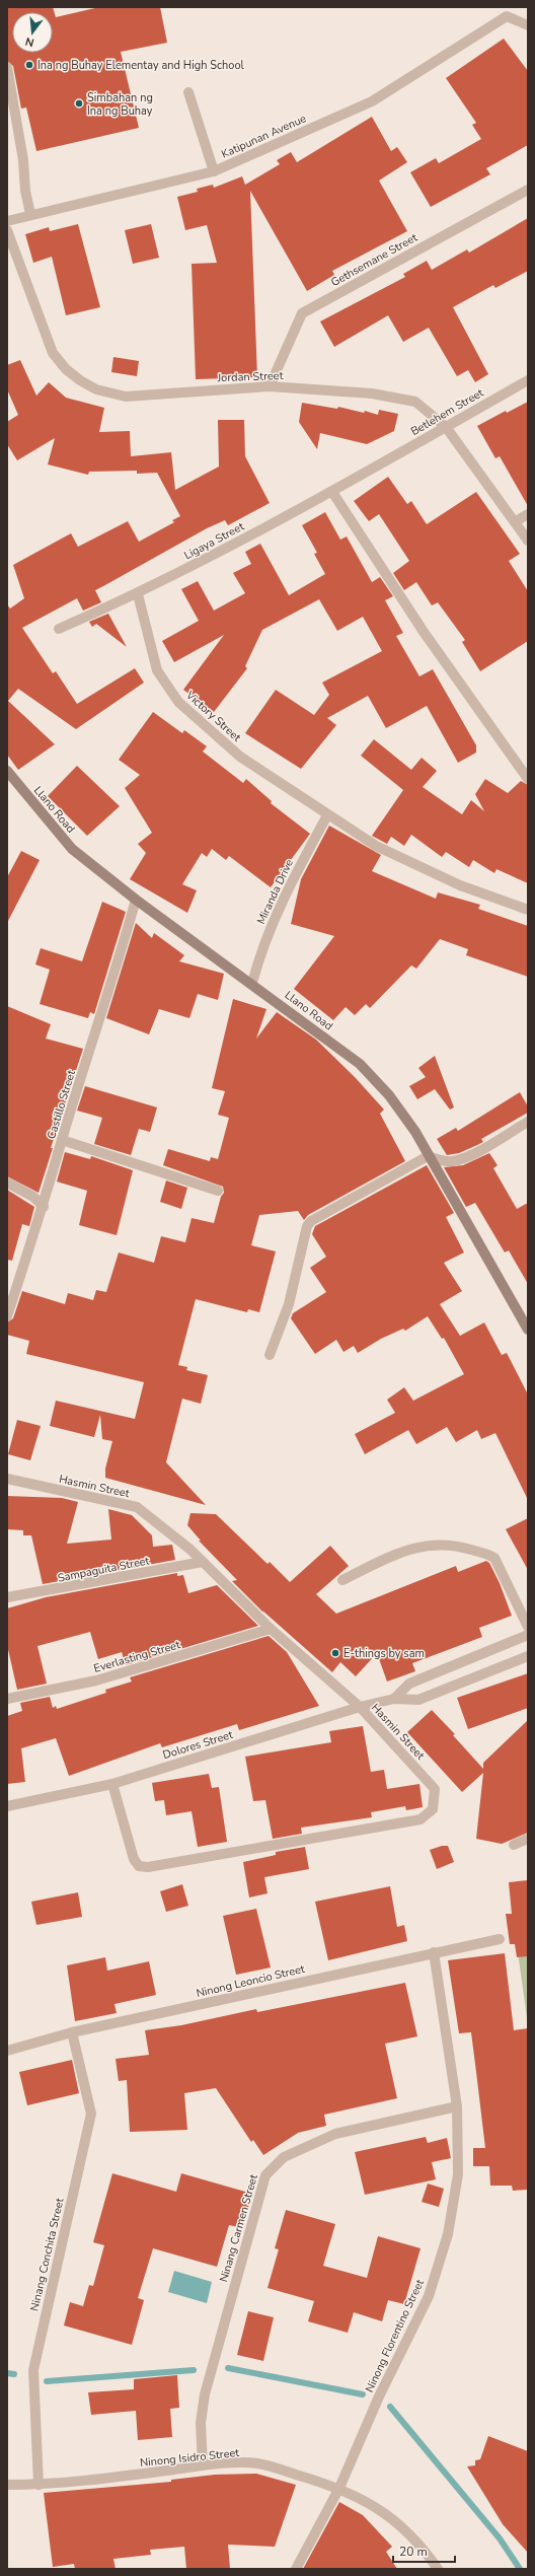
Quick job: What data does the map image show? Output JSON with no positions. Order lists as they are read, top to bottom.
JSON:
{
  "streets": {
    "main road": ["Llano Road"],
    "street": [
      "Katipunan Avenue",
      "Gethsemane Street",
      "Jordan Street",
      "Betlehem Street",
      "Ligaya Street",
      "Victory Street",
      "Miranda Drive",
      "Castillo Street",
      "Hasmin Street",
      "Sampaguita Street",
      "Everlasting Street",
      "Dolores Street",
      "Ninong Leoncio Street",
      "Ninang Carmen Street",
      "Ninang Conchita Street",
      "Ninong Florentino Street",
      "Ninong Isidro Street"
    ]
  },
  "crossings": [
    ["Gethsemane Street", "Jordan Street"],
    ["Jordan Street", "Betlehem Street"],
    ["Betlehem Street", "Ligaya Street"],
    ["Ligaya Street", "Victory Street"],
    ["Victory Street", "Miranda Drive"],
    ["Llano Road", "Miranda Drive"],
    ["Llano Road", "Castillo Street"],
    ["Hasmin Street", "Sampaguita Street"],
    ["Hasmin Street", "Everlasting Street"],
    ["Hasmin Street", "Dolores Street"],
    ["Ninong Leoncio Street", "Ninang Conchita Street"],
    ["Ninong Leoncio Street", "Ninong Florentino Street"],
    ["Ninang Carmen Street", "Ninong Florentino Street"],
    ["Ninang Carmen Street", "Ninong Isidro Street"],
    ["Ninang Conchita Street", "Ninong Isidro Street"],
    ["Ninong Florentino Street", "Ninong Isidro Street"]
  ],
  "places": ["Ina ng Buhay Elementay and High School", "Simbahan ng Ina ng Buhay", "E-things by sam"],
  "scale_bar": "20 m",
  "north": "bottom"
}
